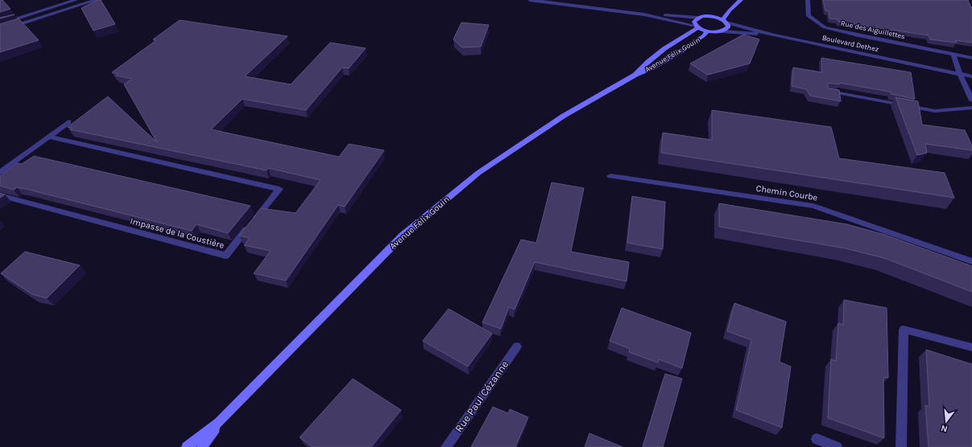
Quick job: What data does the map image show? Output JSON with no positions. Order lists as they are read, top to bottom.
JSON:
{
  "streets": {
    "main road": ["Avenue Félix Gouin"],
    "street": [
      "Rue des Aiguillettes",
      "Boulevard Dethez",
      "Chemin Courbe",
      "Impasse de la Coustière",
      "Rue Paul Cézanne"
    ]
  },
  "north": "bottom"
}
